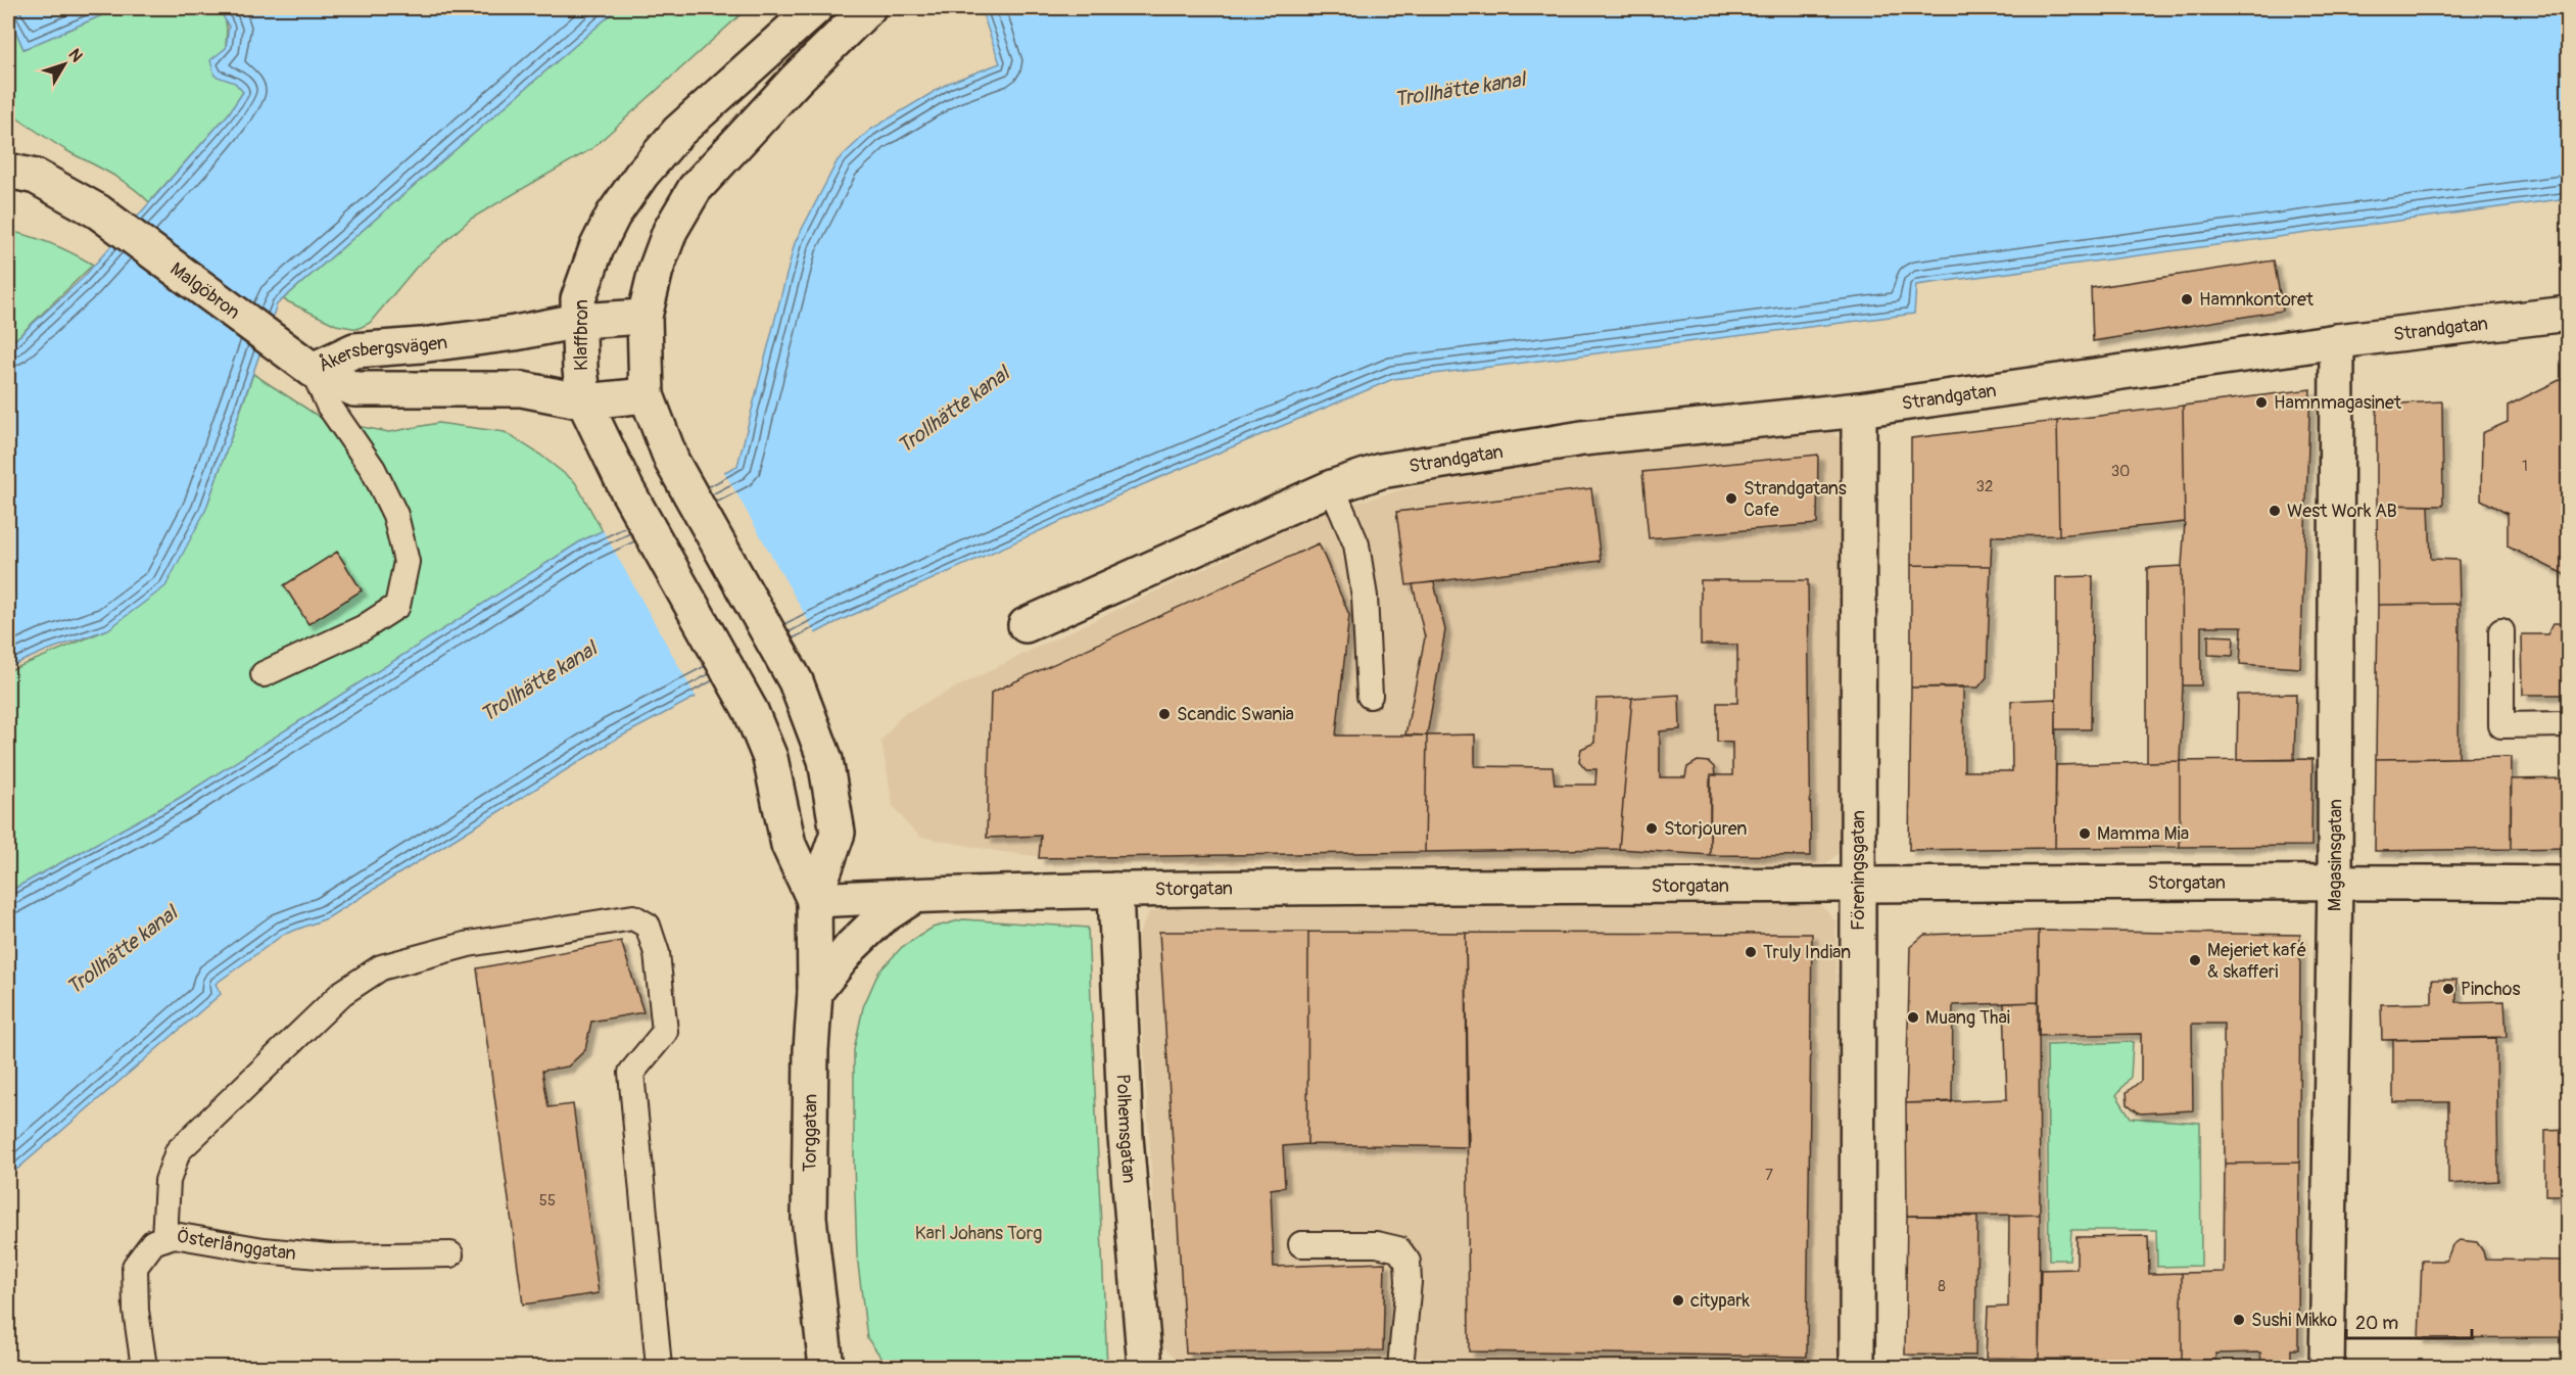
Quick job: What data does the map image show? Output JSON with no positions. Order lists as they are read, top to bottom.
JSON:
{
  "streets": {
    "street": [
      "Malgöbron",
      "Strandgatan",
      "Klaffbron",
      "Åkersbergsvägen",
      "Magasinsgatan",
      "Föreningsgatan",
      "Storgatan",
      "Polhemsgatan",
      "Torggatan"
    ],
    "lane": ["Österlånggatan"]
  },
  "crossings": [
    ["Malgöbron", "Åkersbergsvägen"],
    ["Strandgatan", "Magasinsgatan"],
    ["Strandgatan", "Föreningsgatan"],
    ["Klaffbron", "Åkersbergsvägen"],
    ["Klaffbron", "Torggatan"],
    ["Åkersbergsvägen", "Torggatan"],
    ["Magasinsgatan", "Storgatan"],
    ["Föreningsgatan", "Storgatan"],
    ["Storgatan", "Polhemsgatan"],
    ["Storgatan", "Torggatan"]
  ],
  "water": ["Trollhätte kanal"],
  "parks": ["Karl Johans Torg"],
  "places": [
    "Hamnkontoret",
    "Hamnmagasinet",
    "Strandgatans Cafe",
    "West Work AB",
    "Scandic Swania",
    "Storjouren",
    "Mamma Mia",
    "Truly Indian",
    "Mejeriet kafé & skafferi",
    "Pinchos",
    "Muang Thai",
    "citypark",
    "Sushi Mikko"
  ],
  "house_numbers": [
    "1",
    "30",
    "32",
    "7",
    "55",
    "8"
  ],
  "scale_bar": "20 m",
  "north": "top right"
}
